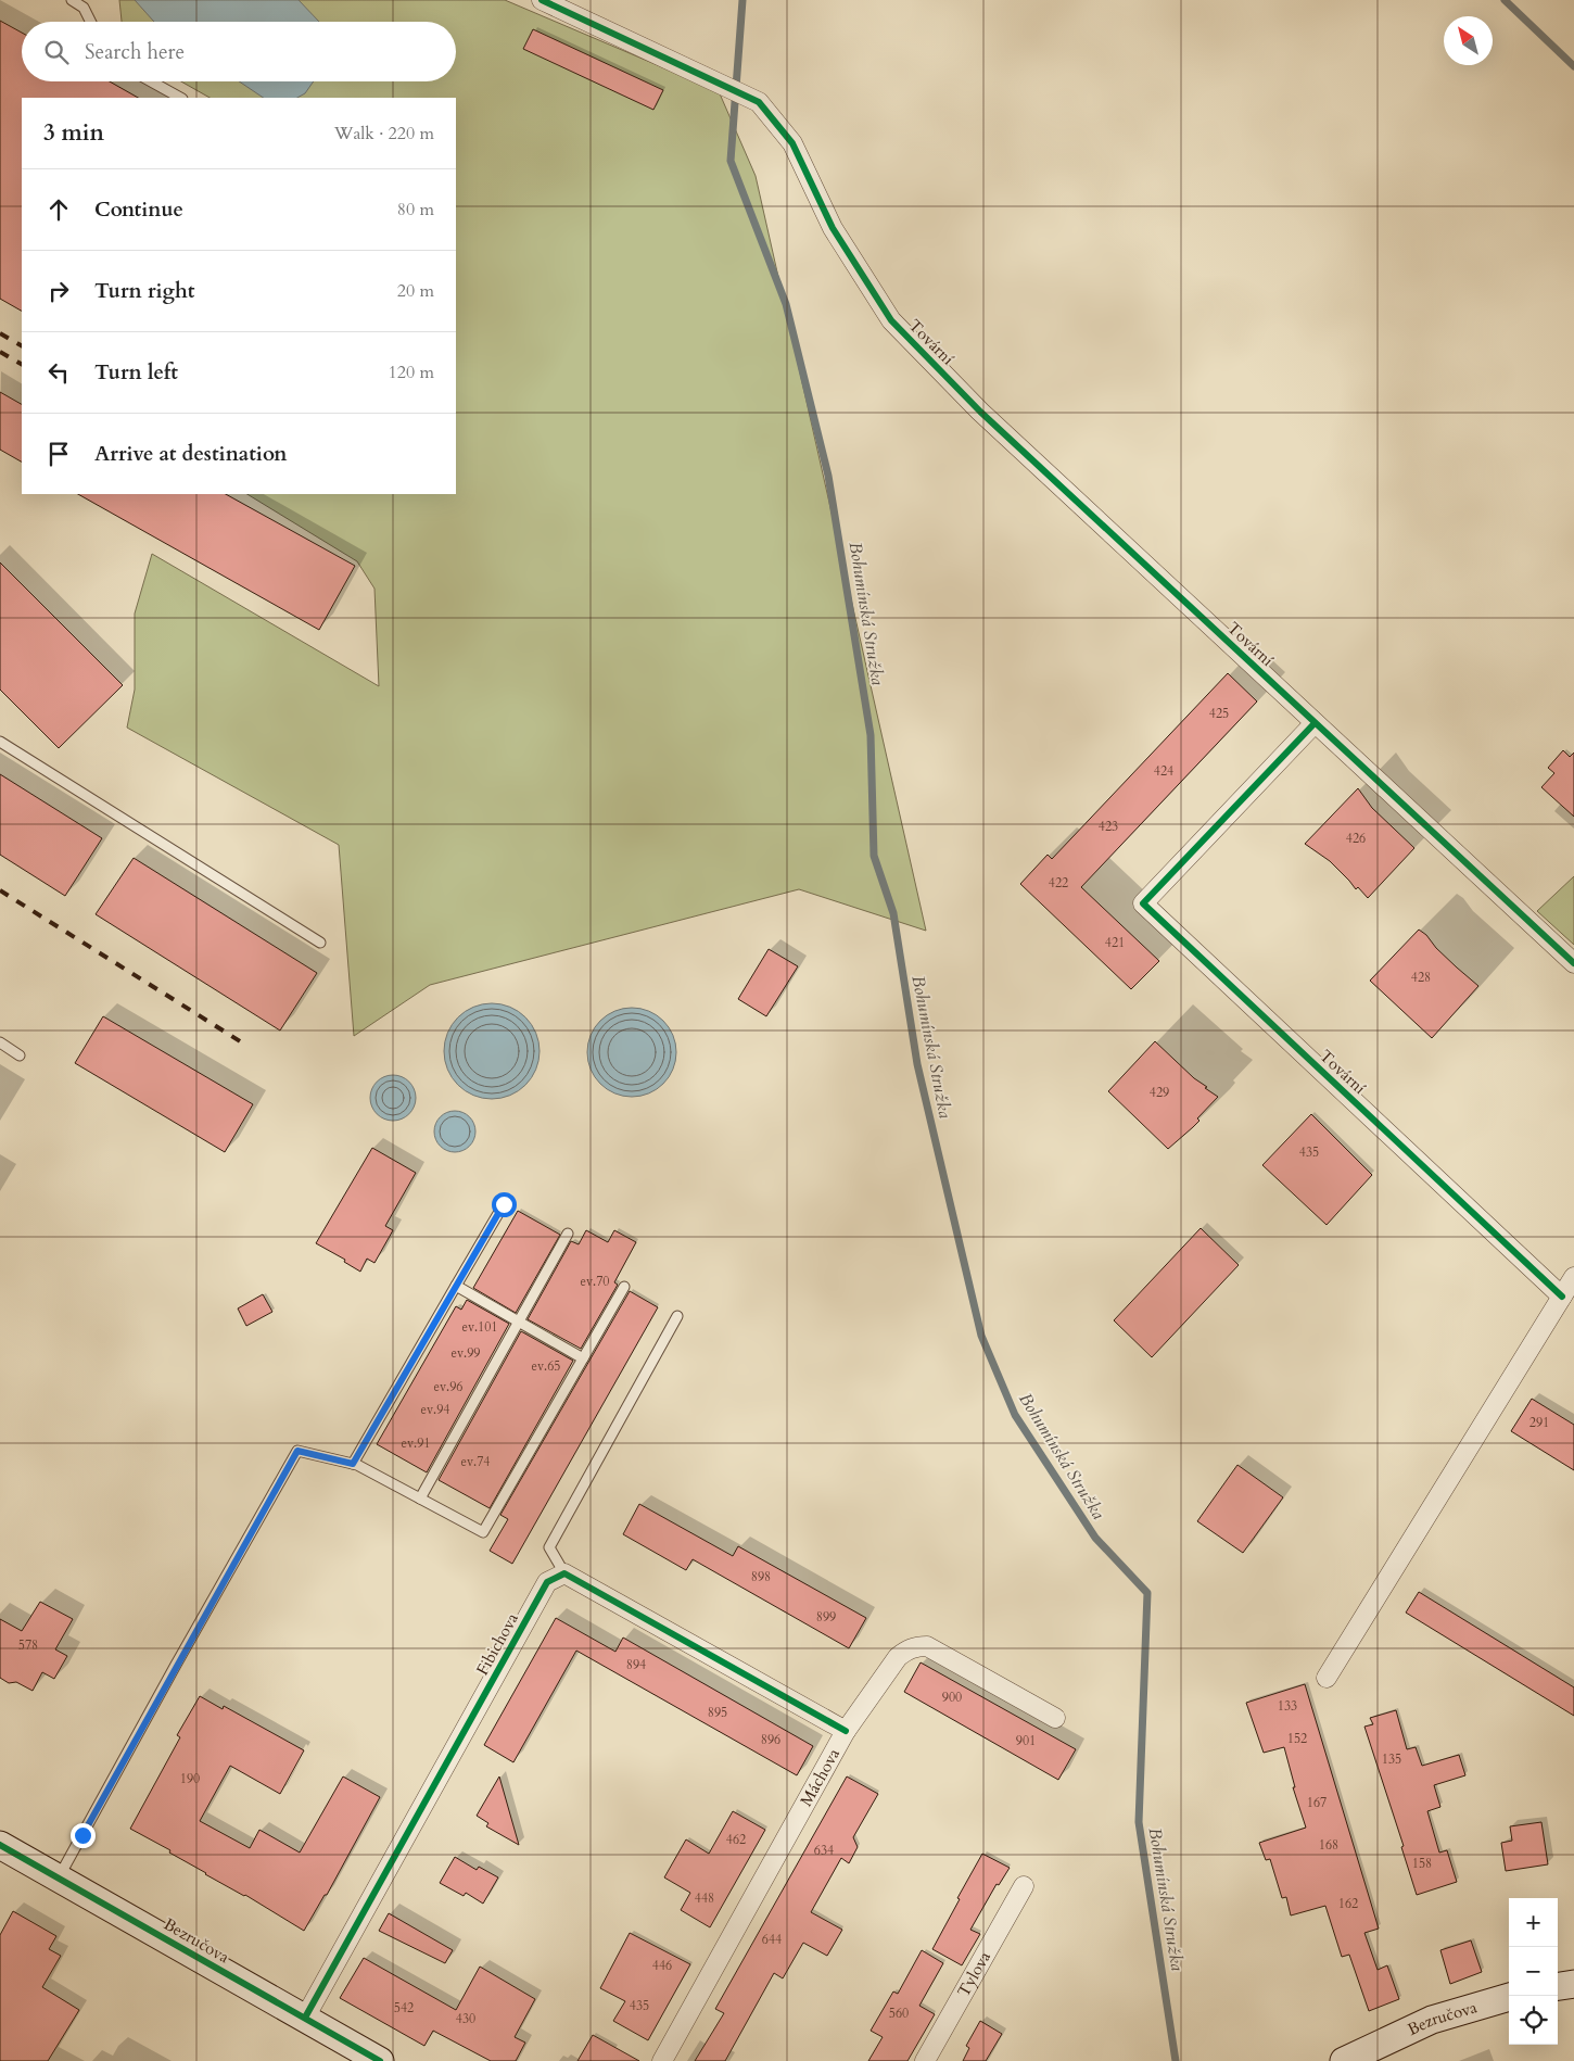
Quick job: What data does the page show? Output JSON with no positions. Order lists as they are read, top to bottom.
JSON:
{
  "streets": {
    "main road": ["Bezručova"],
    "street": [
      "Tovární",
      "Fibichova",
      "Máchova",
      "Tylova"
    ]
  },
  "crossings": [
    ["Fibichova", "Bezručova"]
  ],
  "water": ["Bohumínská Stružka"],
  "house_numbers": [
    "425",
    "424",
    "423",
    "426",
    "422",
    "421",
    "428",
    "429",
    "435",
    "ev.70",
    "ev.101",
    "ev.99",
    "ev.65",
    "ev.96",
    "ev.94",
    "291",
    "ev.91",
    "ev.74",
    "898",
    "899",
    "578",
    "894",
    "900",
    "133",
    "895",
    "152",
    "896",
    "901",
    "135",
    "190",
    "167",
    "462",
    "168",
    "634",
    "158",
    "448",
    "162",
    "644",
    "446",
    "435",
    "542",
    "560",
    "430"
  ],
  "north": "top left",
  "page": {
    "search": "Search here",
    "heading": ["3 min", "Walk · 220 m"],
    "list": [
      ["Continue", "80 m"],
      ["Turn right", "20 m"],
      ["Turn left", "120 m"],
      "Arrive at destination"
    ],
    "map_buttons": ["+", "−"]
  }
}
